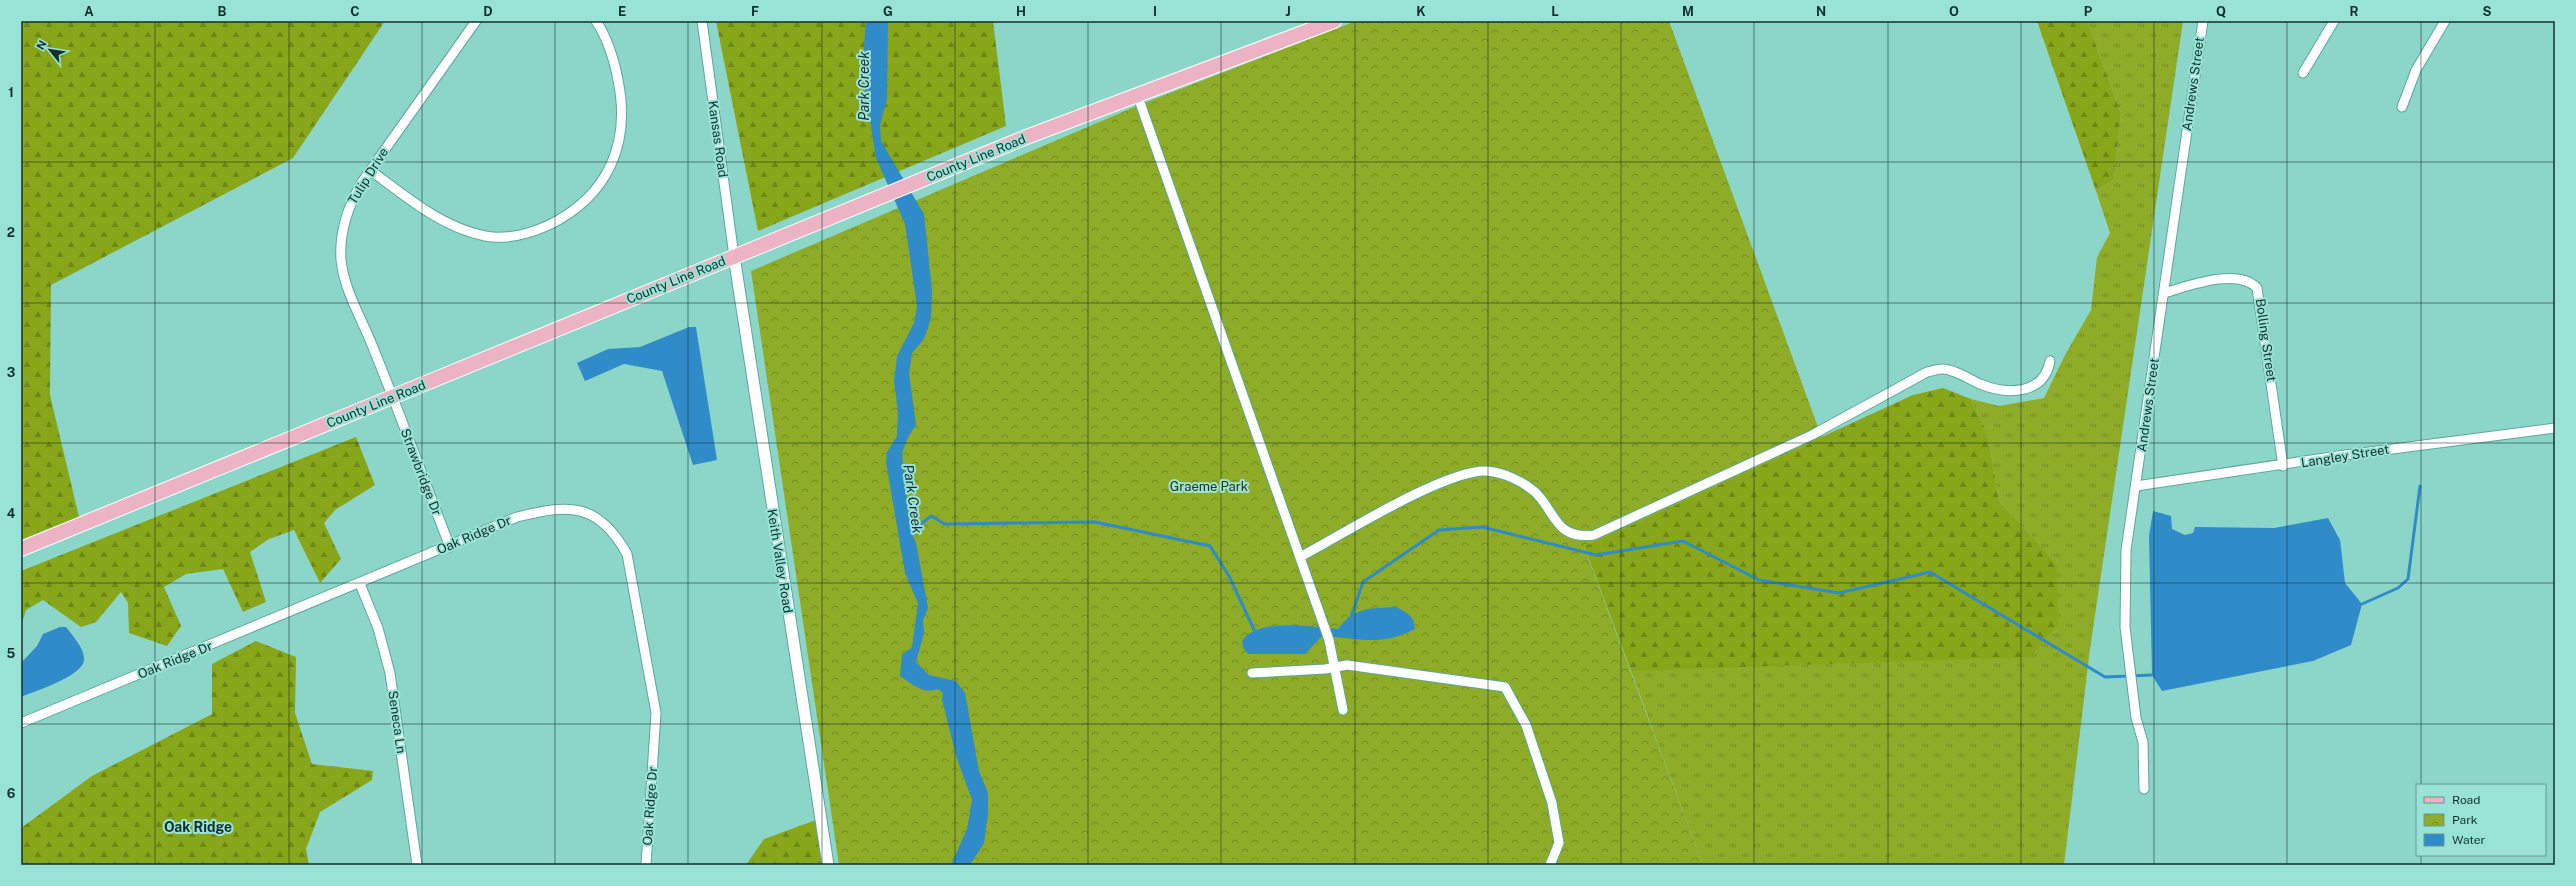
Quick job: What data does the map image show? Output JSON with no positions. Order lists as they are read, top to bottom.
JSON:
{
  "streets": {
    "main road": ["County Line Road"],
    "street": [
      "Andrews Street",
      "Kansas Road",
      "Tulip Drive",
      "Bolling Street",
      "Langley Street",
      "Strawbridge Dr",
      "Oak Ridge Dr",
      "Keith Valley Road",
      "Seneca Ln"
    ]
  },
  "crossings": [
    ["Andrews Street", "Bolling Street"],
    ["Andrews Street", "Langley Street"],
    ["Kansas Road", "County Line Road"],
    ["Kansas Road", "Keith Valley Road"],
    ["County Line Road", "Tulip Drive"],
    ["County Line Road", "Strawbridge Dr"],
    ["County Line Road", "Keith Valley Road"],
    ["Tulip Drive", "Strawbridge Dr"],
    ["Bolling Street", "Langley Street"],
    ["Strawbridge Dr", "Oak Ridge Dr"],
    ["Oak Ridge Dr", "Seneca Ln"]
  ],
  "districts": ["Oak Ridge"],
  "water": ["Park Creek"],
  "parks": ["Graeme Park"],
  "legend": ["Road", "Park", "Water"],
  "north": "top left",
  "grid": {
    "columns": [
      "A",
      "B",
      "C",
      "D",
      "E",
      "F",
      "G",
      "H",
      "I",
      "J",
      "K",
      "L",
      "M",
      "N",
      "O",
      "P",
      "Q",
      "R",
      "S"
    ],
    "rows": [
      "1",
      "2",
      "3",
      "4",
      "5",
      "6"
    ]
  }
}
